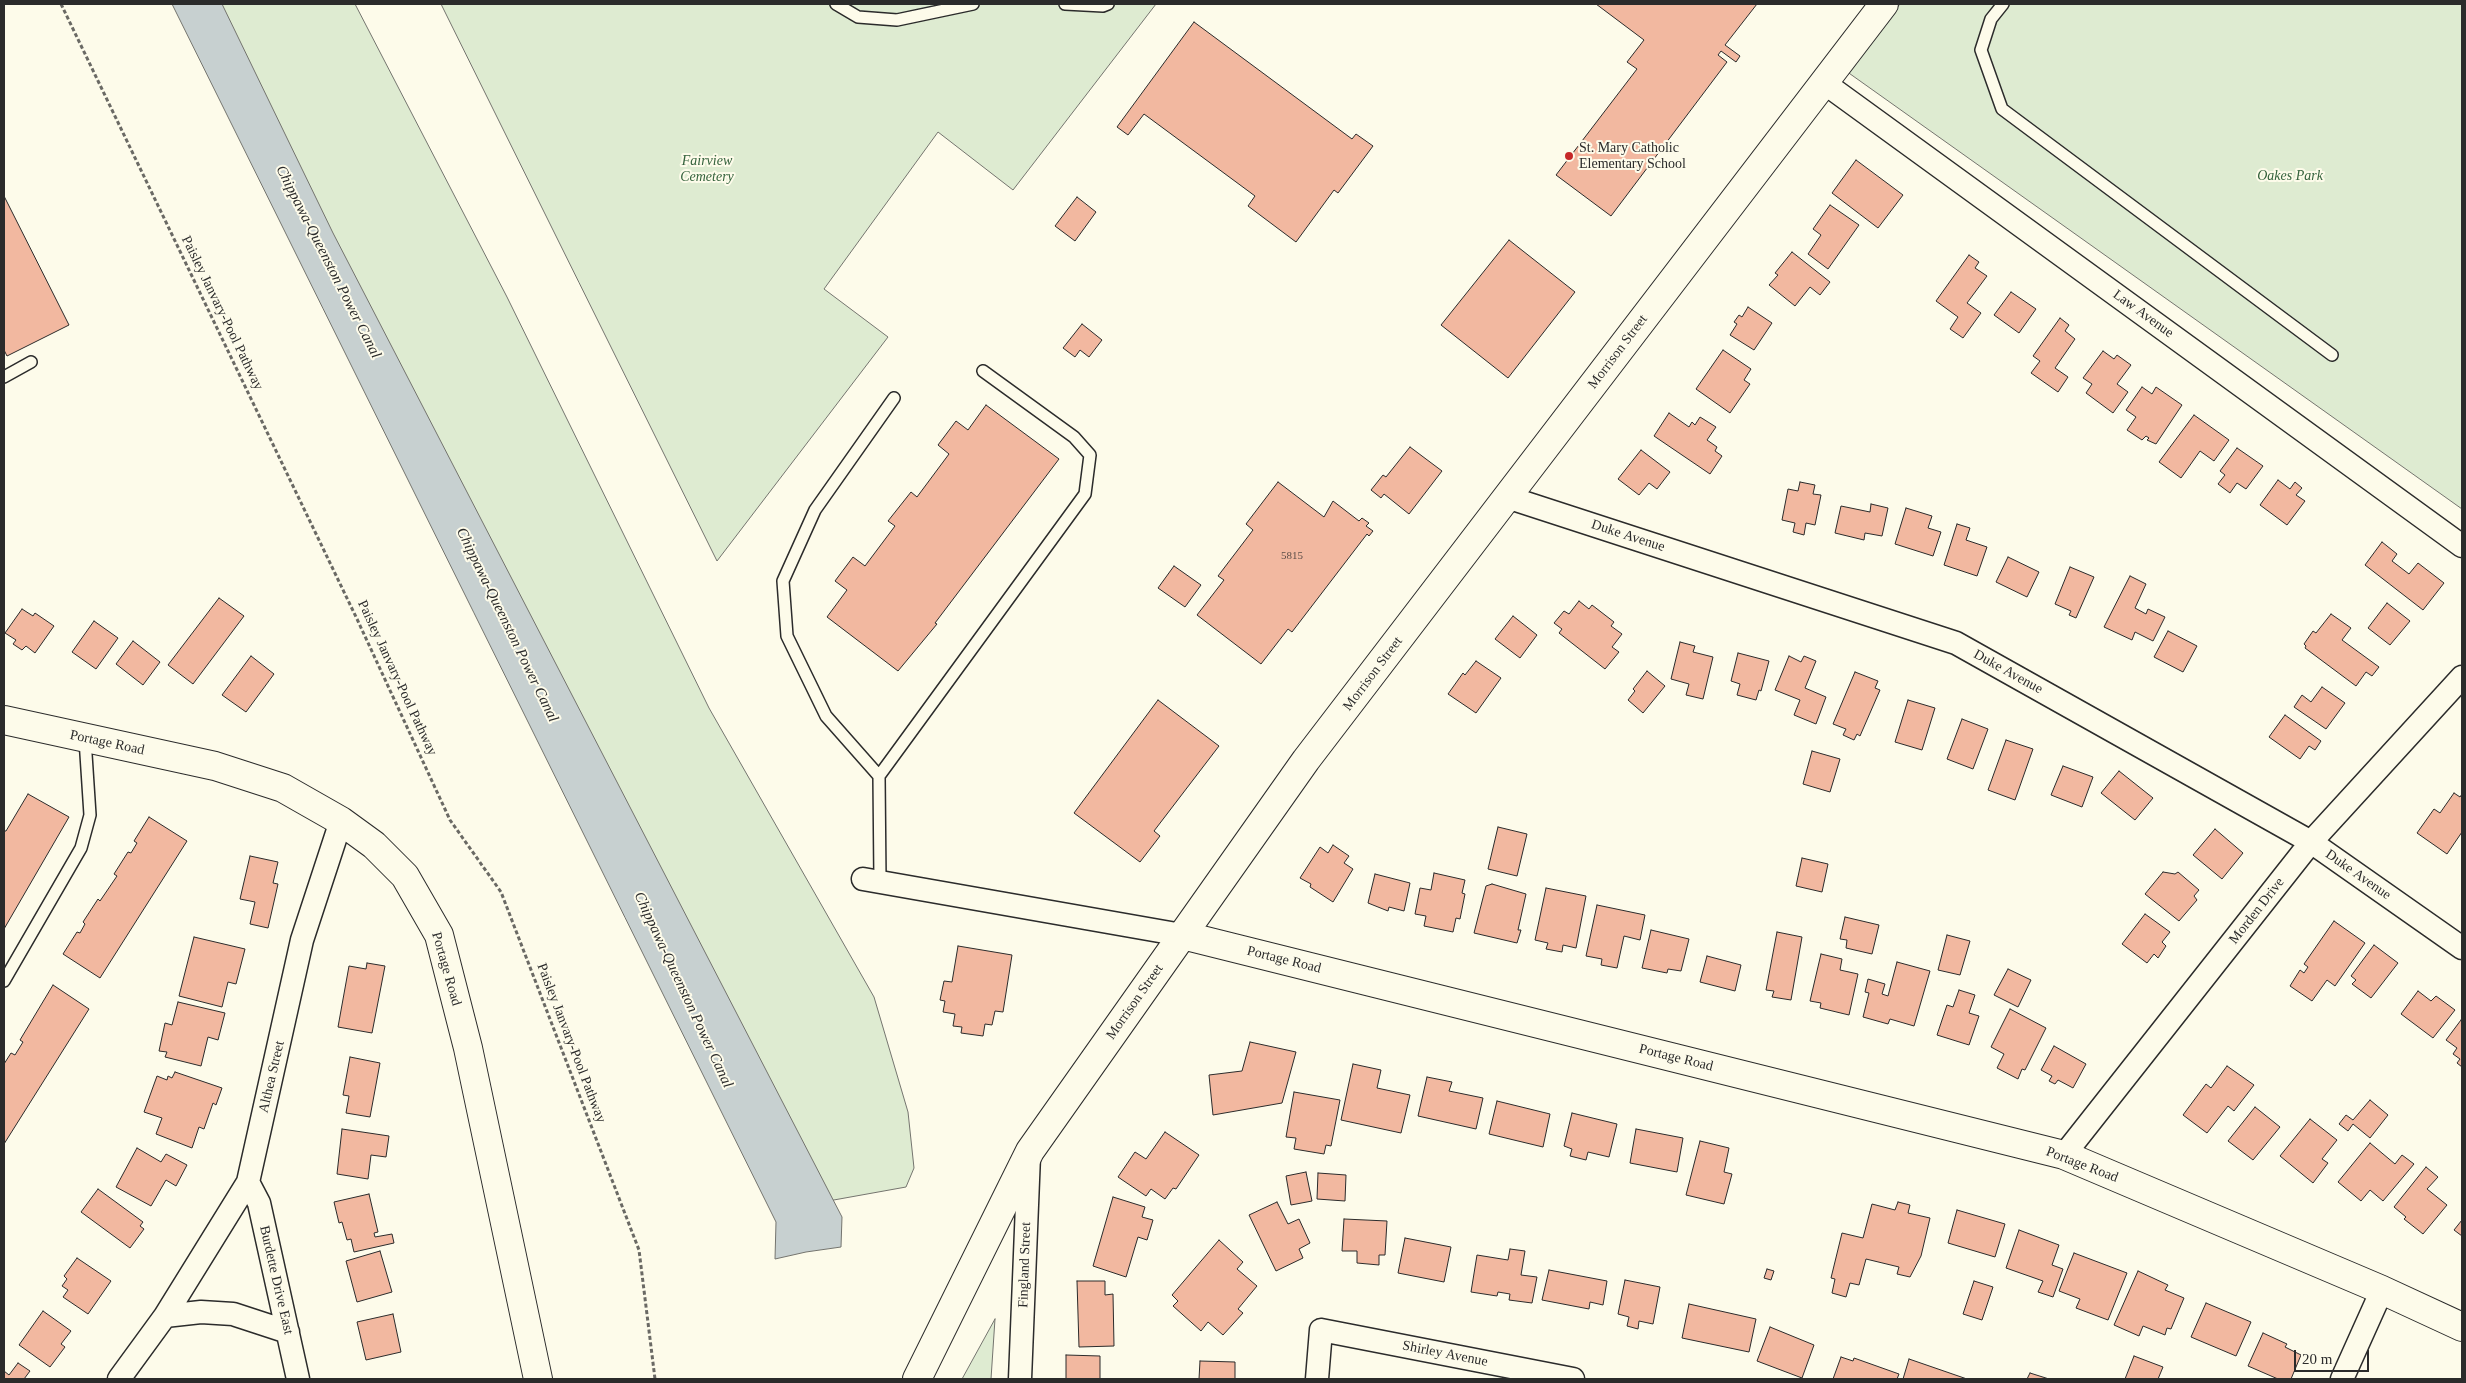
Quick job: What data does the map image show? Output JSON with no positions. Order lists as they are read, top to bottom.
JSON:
{
  "streets": {
    "street": [
      "Law Avenue",
      "Morrison Street",
      "Duke Avenue",
      "Portage Road",
      "Morden Drive",
      "Althea Street",
      "Fingland Street",
      "Burdette Drive East",
      "Shirley Avenue"
    ],
    "path": ["Paisley Janvary-Pool Pathway"]
  },
  "crossings": [
    ["Law Avenue", "Morrison Street"],
    ["Morrison Street", "Duke Avenue"],
    ["Morrison Street", "Portage Road"],
    ["Morrison Street", "Fingland Street"],
    ["Duke Avenue", "Morden Drive"],
    ["Portage Road", "Morden Drive"],
    ["Portage Road", "Althea Street"],
    ["Althea Street", "Burdette Drive East"]
  ],
  "water": ["Chippawa-Queenston Power Canal"],
  "parks": ["Fairview Cemetery", "Oakes Park"],
  "places": ["St. Mary Catholic Elementary School"],
  "house_numbers": ["5815"],
  "scale_bar": "20 m"
}
